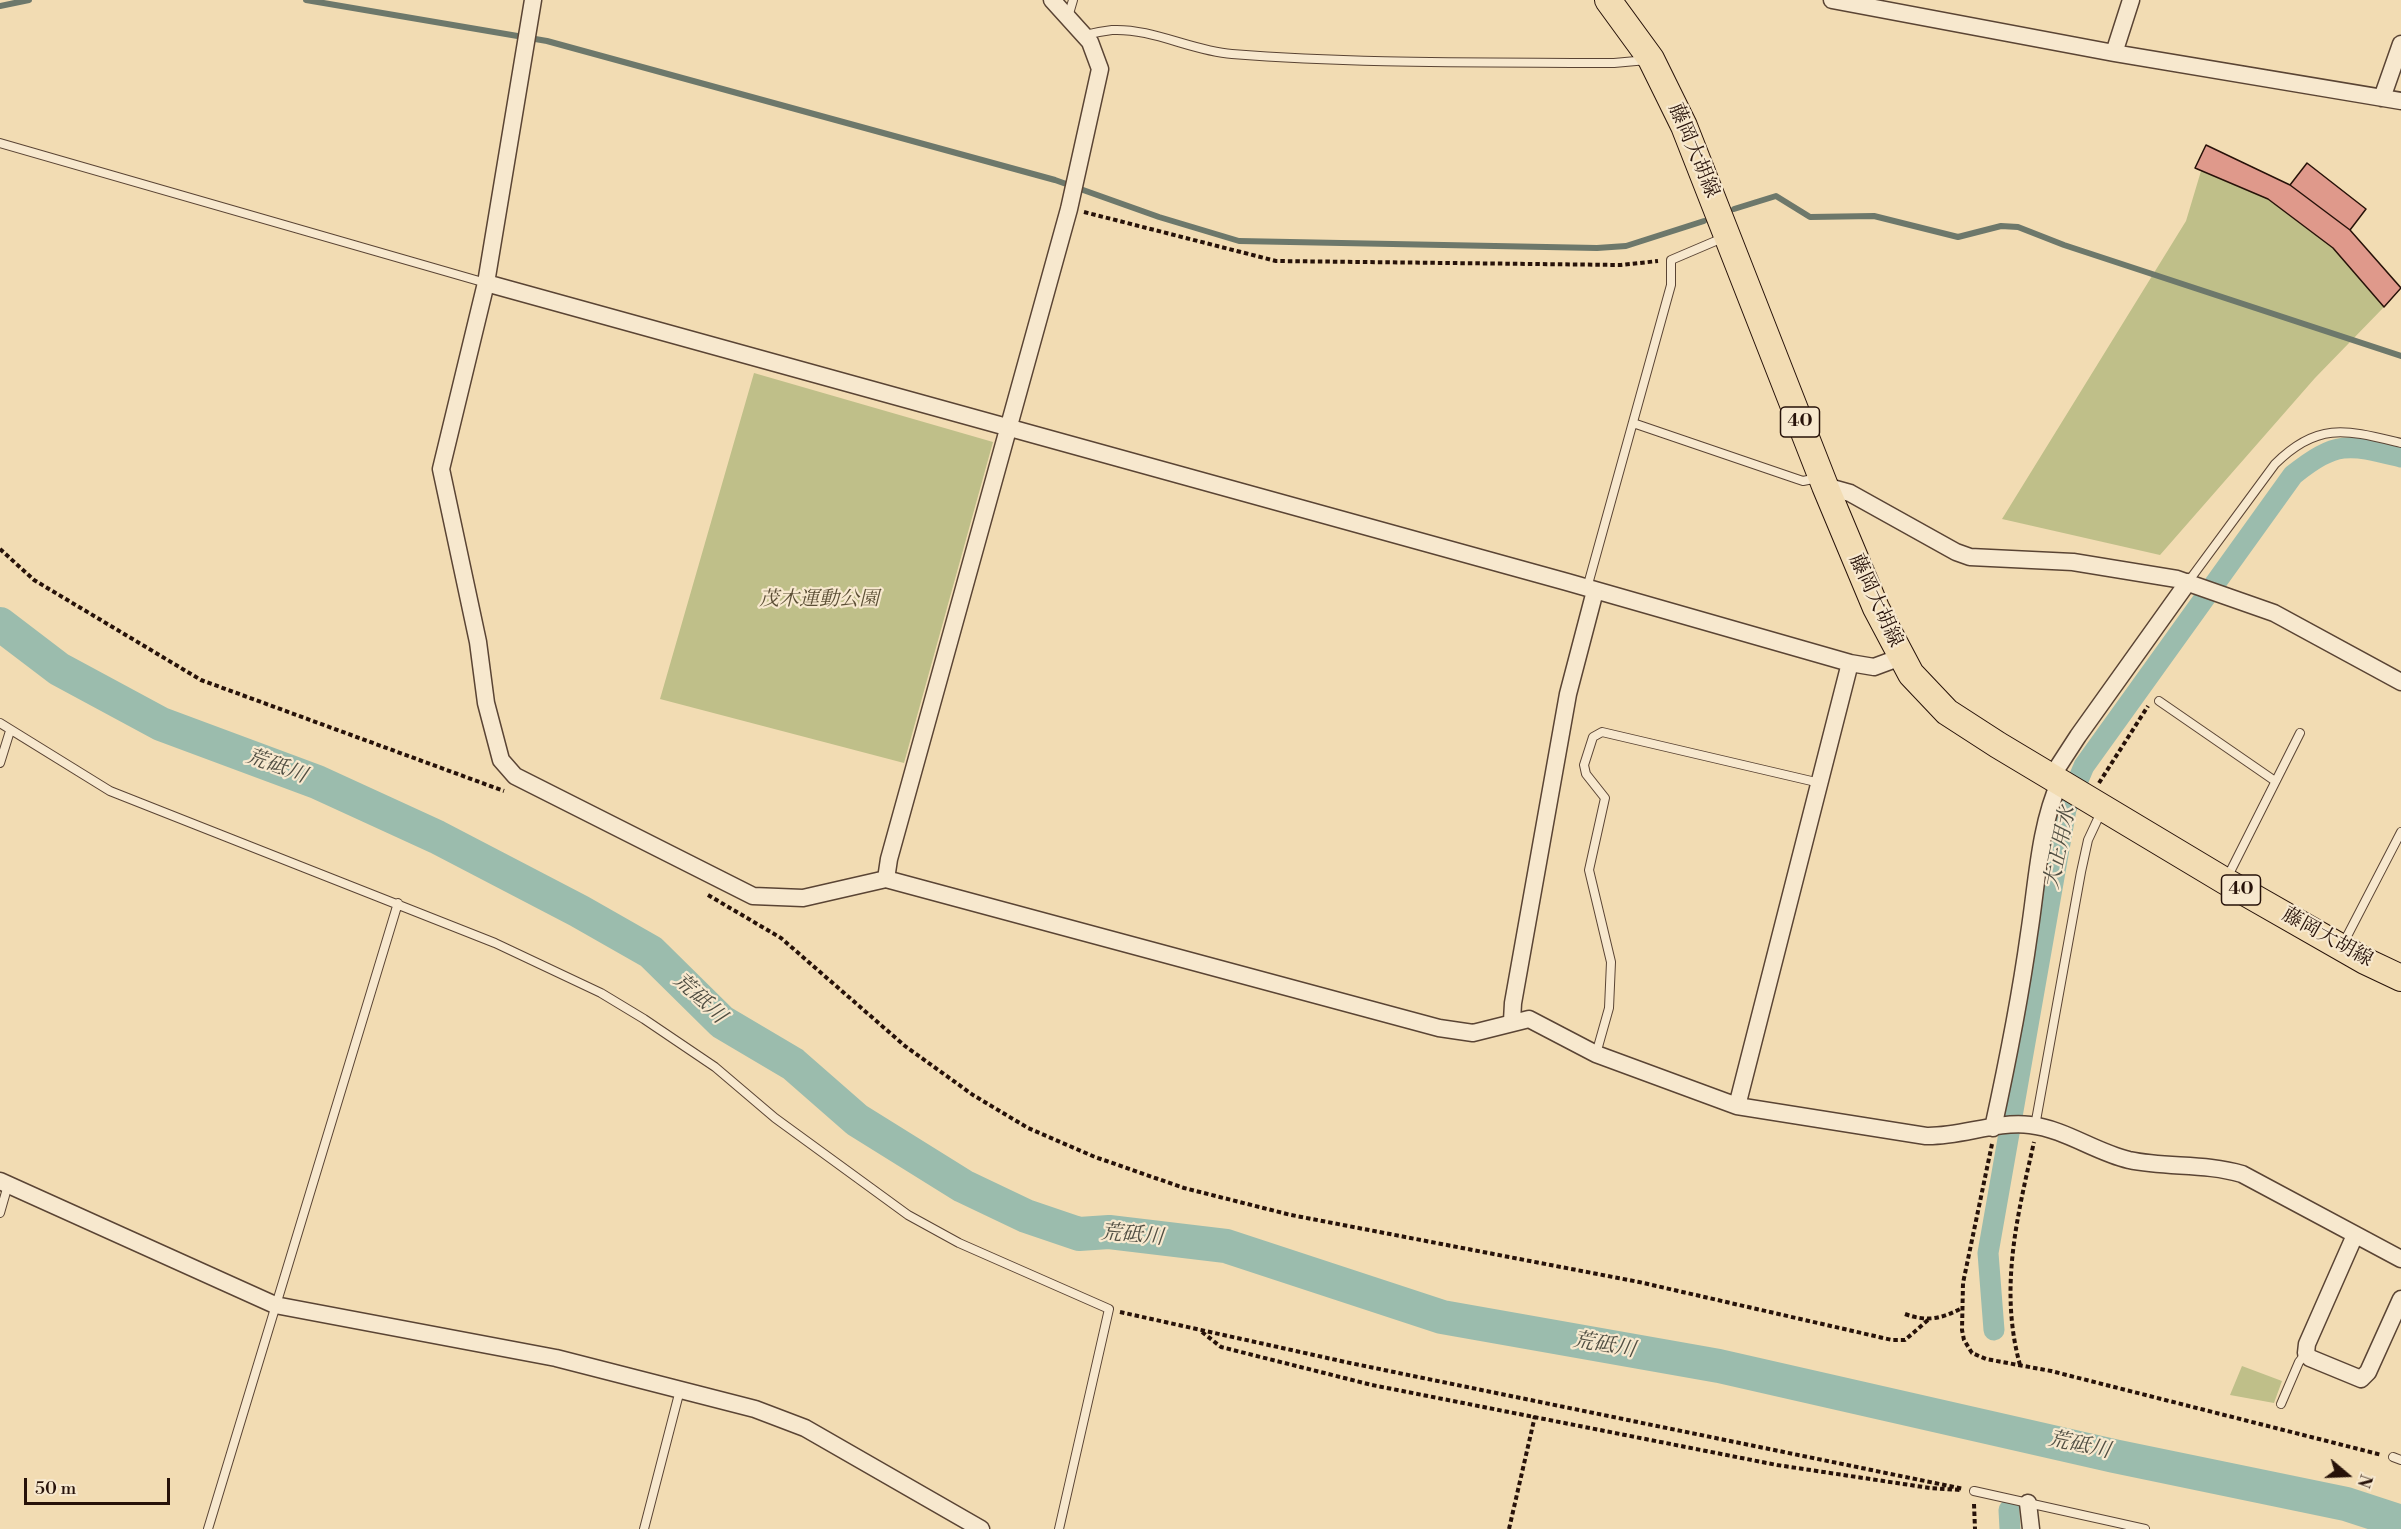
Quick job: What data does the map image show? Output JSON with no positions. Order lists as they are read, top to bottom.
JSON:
{
  "streets": {
    "main road": ["藤岡大胡線", "40"]
  },
  "water": ["荒砥川", "大正用水"],
  "parks": ["茂木運動公園"],
  "scale_bar": "50 m",
  "north": "right"
}
